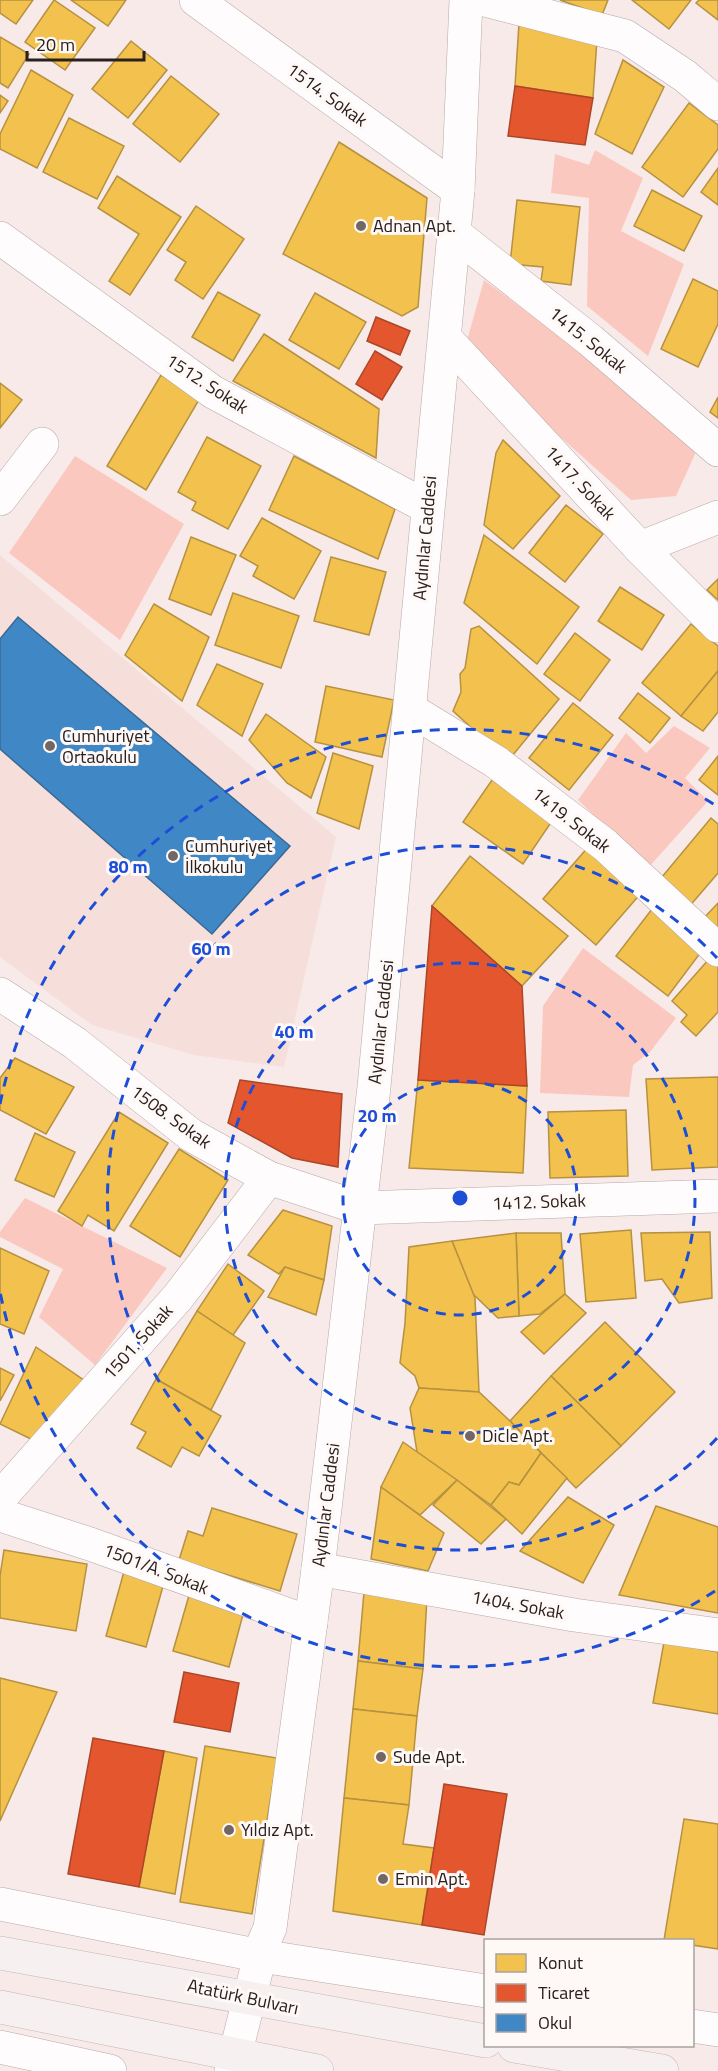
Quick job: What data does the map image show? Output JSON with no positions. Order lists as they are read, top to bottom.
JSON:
{
  "streets": {
    "main road": ["Atatürk Bulvarı"],
    "street": [
      "1514. Sokak",
      "1415. Sokak",
      "1512. Sokak",
      "1417. Sokak",
      "Aydınlar Caddesi",
      "1419. Sokak",
      "1508. Sokak",
      "1412. Sokak",
      "1501. Sokak",
      "1501/A. Sokak",
      "1404. Sokak"
    ]
  },
  "crossings": [
    ["1514. Sokak", "Aydınlar Caddesi"],
    ["1415. Sokak", "Aydınlar Caddesi"],
    ["1512. Sokak", "Aydınlar Caddesi"],
    ["1417. Sokak", "Aydınlar Caddesi"],
    ["Aydınlar Caddesi", "1419. Sokak"],
    ["Aydınlar Caddesi", "1508. Sokak"],
    ["Aydınlar Caddesi", "1412. Sokak"],
    ["Aydınlar Caddesi", "1501/A. Sokak"],
    ["Aydınlar Caddesi", "1404. Sokak"],
    ["Aydınlar Caddesi", "Atatürk Bulvarı"],
    ["1508. Sokak", "1412. Sokak"],
    ["1508. Sokak", "1501. Sokak"],
    ["1501. Sokak", "1501/A. Sokak"]
  ],
  "places": [
    "Adnan Apt.",
    "Cumhuriyet Ortaokulu",
    "Cumhuriyet İlkokulu",
    "Dicle Apt.",
    "Sude Apt.",
    "Yıldız Apt.",
    "Emin Apt."
  ],
  "legend": ["Konut", "Ticaret", "Okul"],
  "scale_bar": "20 m",
  "rings": [
    "80 m",
    "60 m",
    "40 m",
    "20 m"
  ]
}
